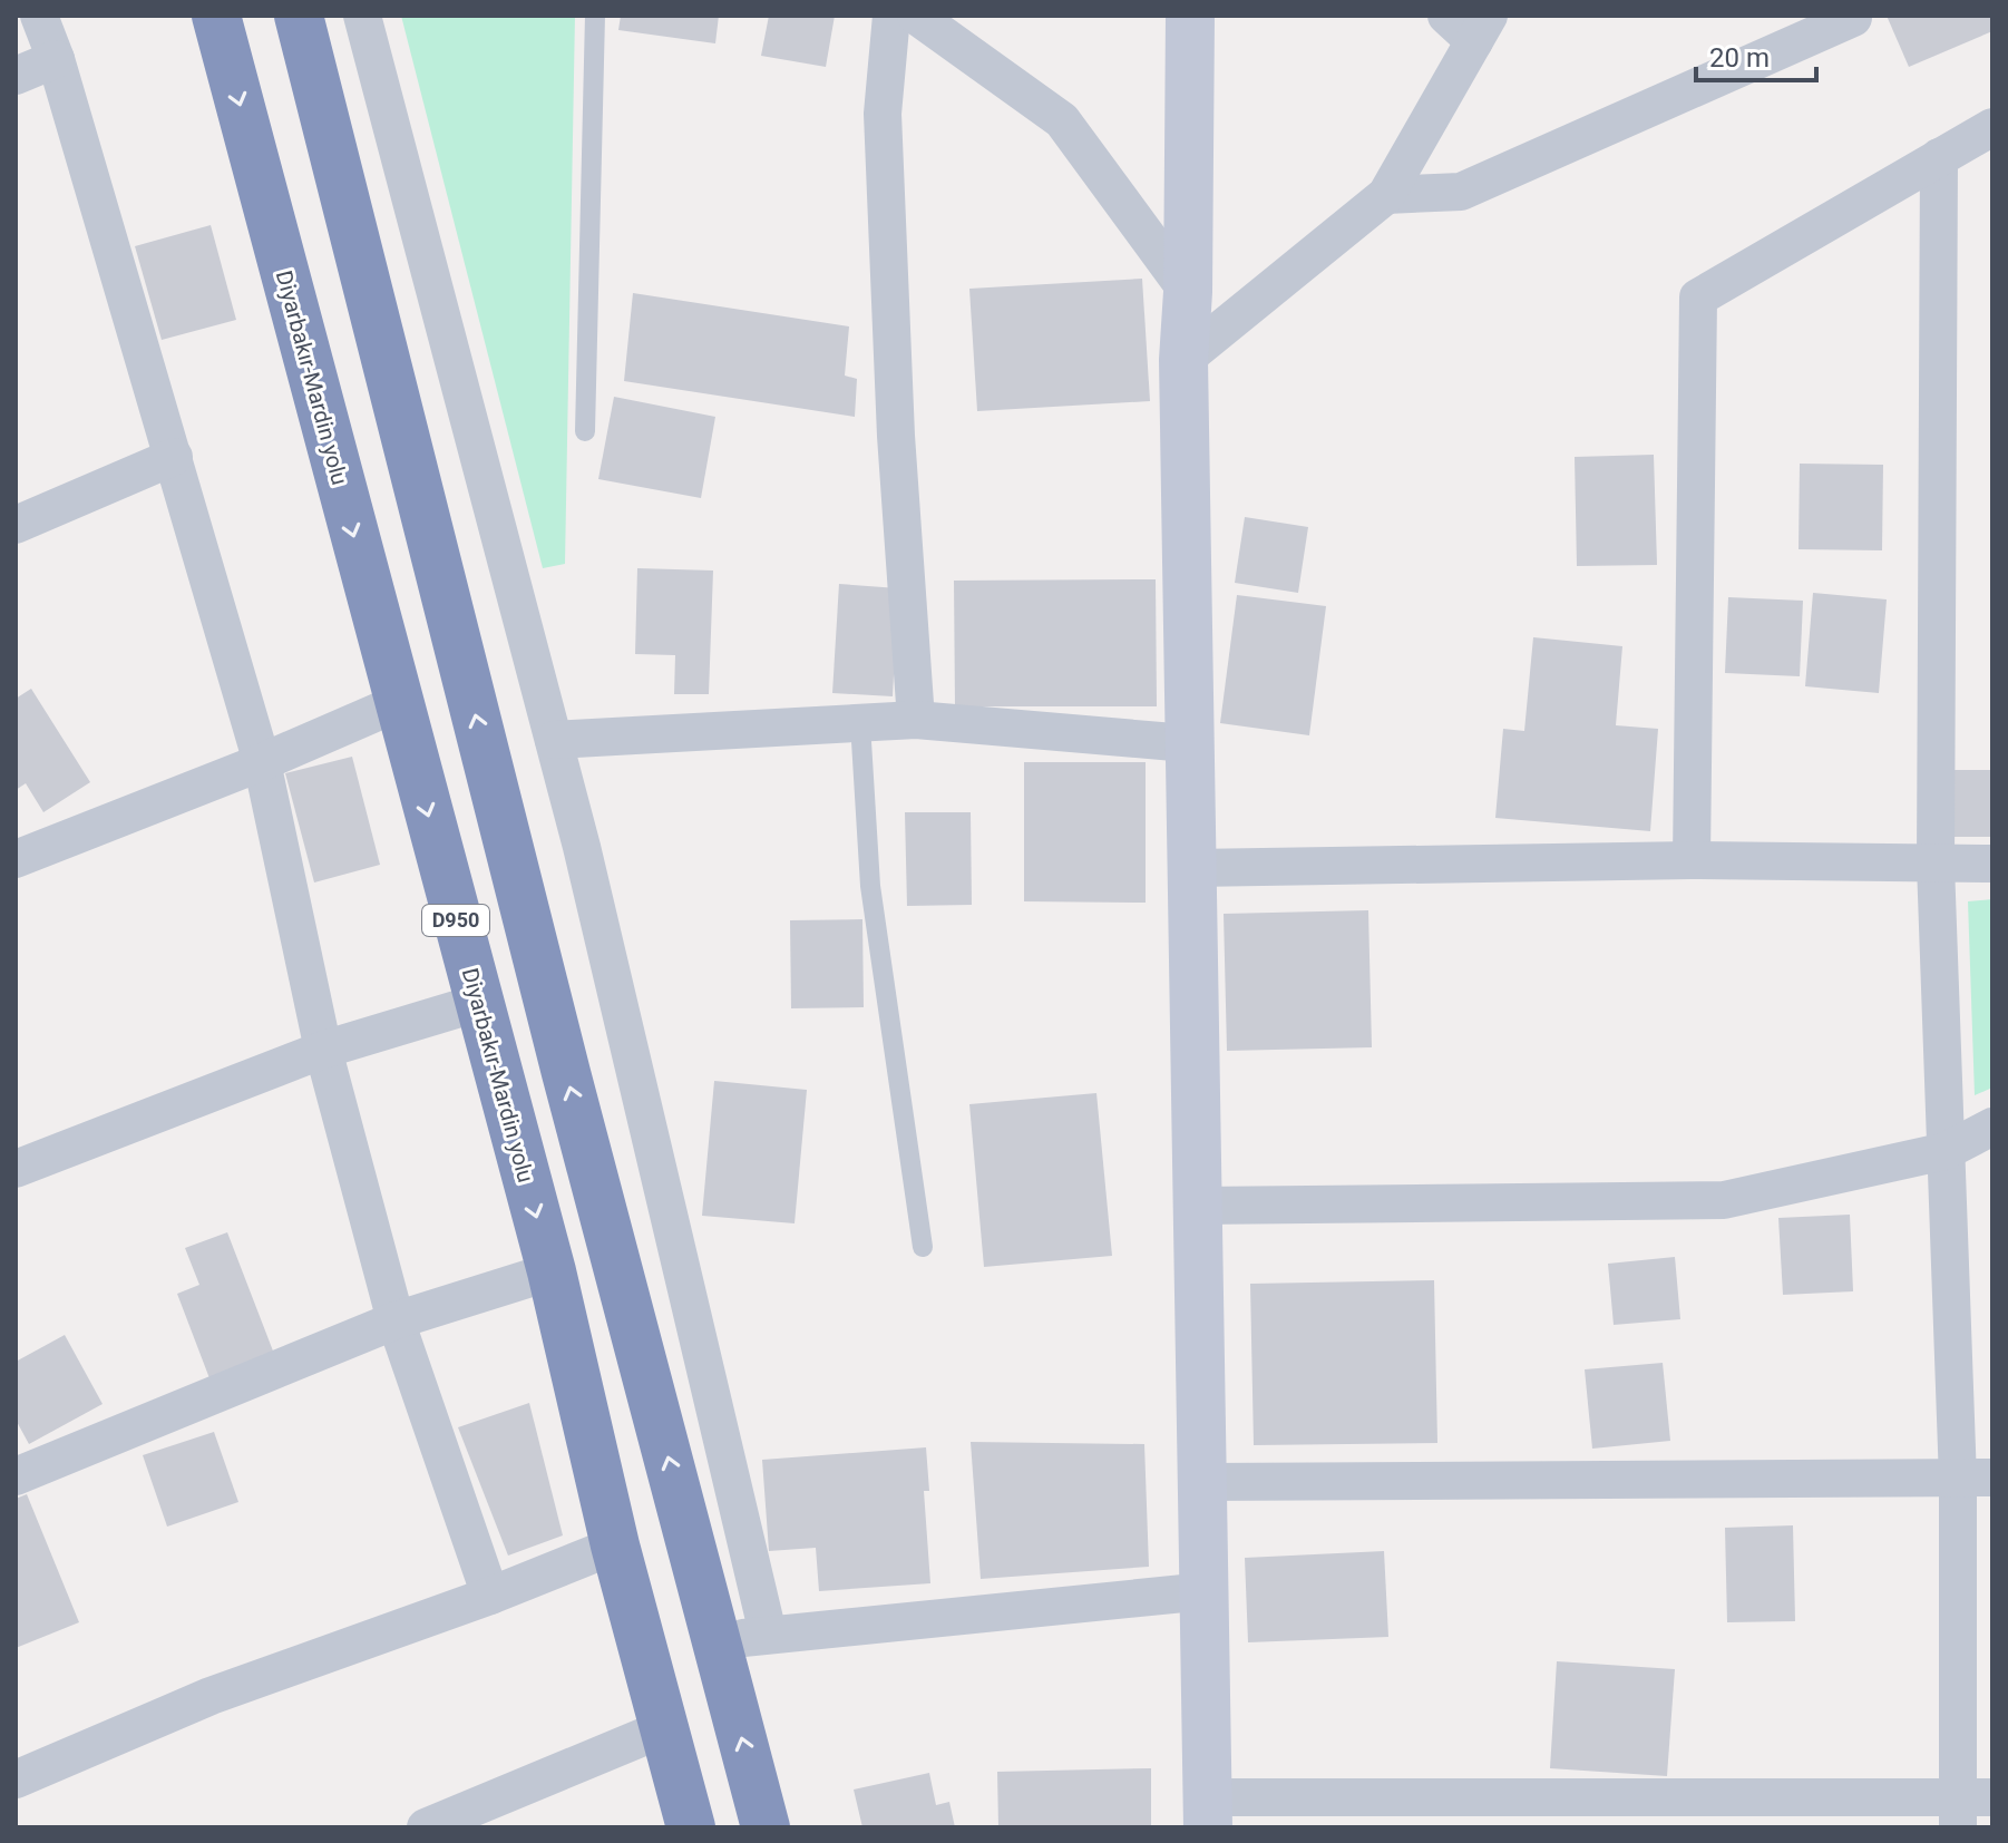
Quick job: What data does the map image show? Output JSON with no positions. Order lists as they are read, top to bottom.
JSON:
{
  "streets": {
    "highway": ["Diyarbakır-Mardin yolu", "D950"]
  },
  "scale_bar": "20 m"
}
